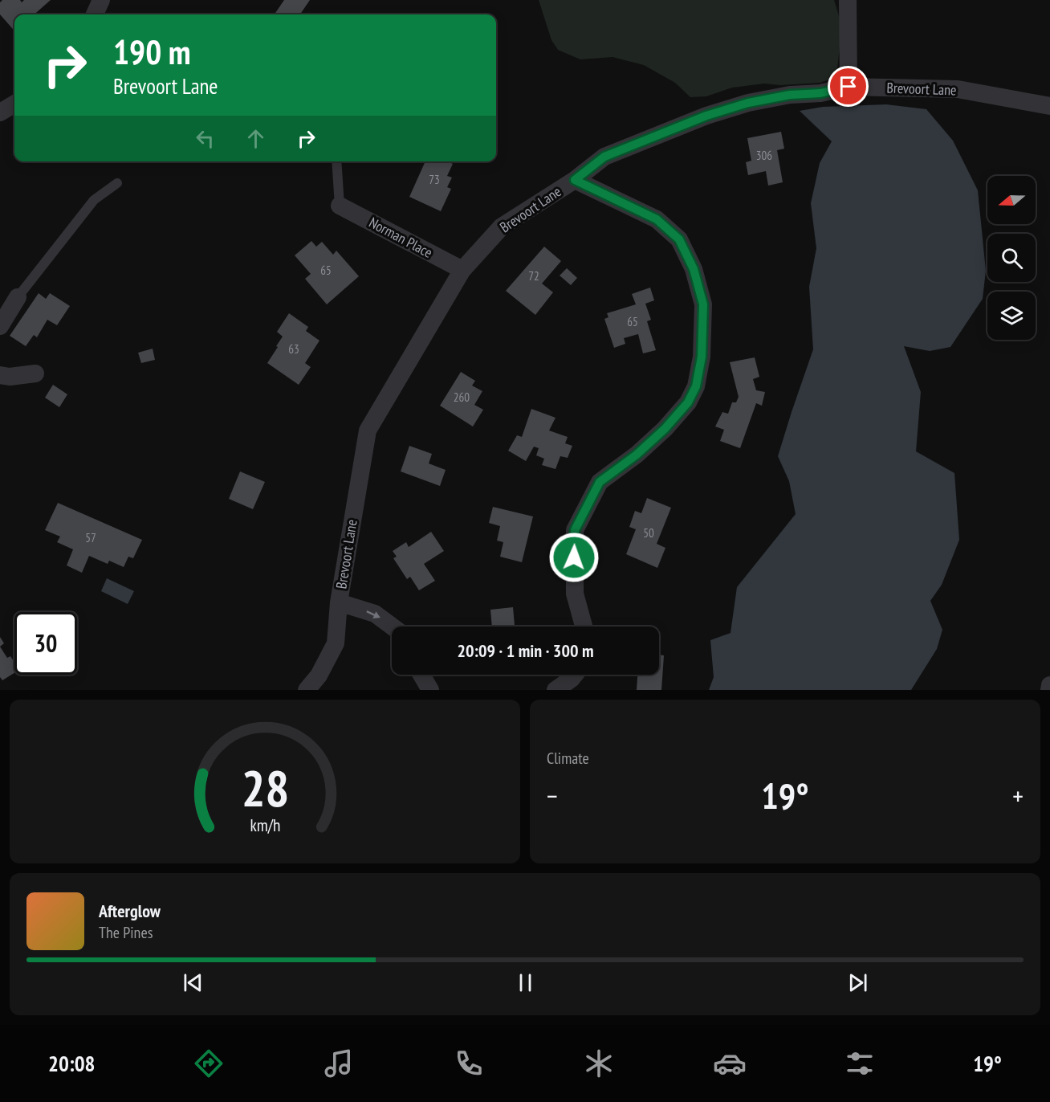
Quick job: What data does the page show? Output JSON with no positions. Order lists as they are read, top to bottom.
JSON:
{
  "streets": {
    "street": ["Brevoort Lane", "Norman Place"]
  },
  "crossings": [
    ["Brevoort Lane", "Norman Place"]
  ],
  "house_numbers": [
    "306",
    "73",
    "65",
    "72",
    "65",
    "63",
    "260",
    "50",
    "57"
  ],
  "north": "left",
  "page": {
    "turn": ["190 m", "Brevoort Lane"],
    "limit": "30",
    "trip": "20:09 · 1 min · 300 m",
    "tile": "Climate",
    "heat": ["−", "19°", "+"],
    "song": ["Afterglow", "The Pines"],
    "tabs": ["20:08", "19°"],
    "gauge": ["28", "km/h"]
  }
}
